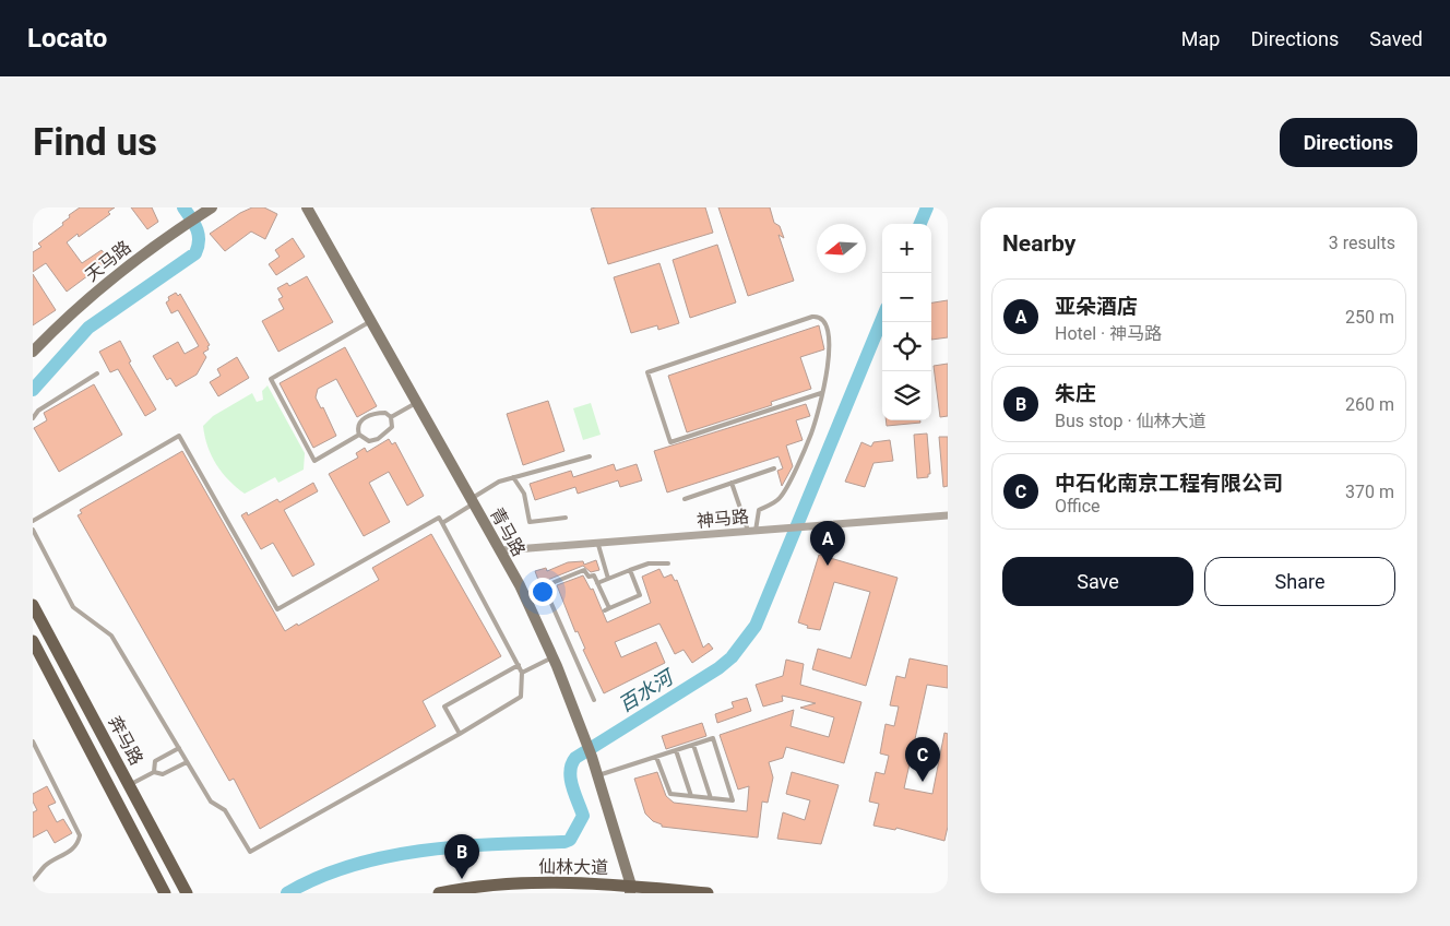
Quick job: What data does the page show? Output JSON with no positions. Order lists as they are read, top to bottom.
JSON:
{
  "streets": {
    "main road": ["奔马路", "仙林大道"],
    "street": ["天马路", "神马路", "青马路"]
  },
  "crossings": [
    ["神马路", "青马路"],
    ["青马路", "仙林大道"]
  ],
  "water": ["百水河"],
  "north": "left",
  "page": {
    "header": "Locato",
    "nav": ["Map", "Directions", "Saved"],
    "buttons": [
      "Directions",
      ["Save", "Share"]
    ],
    "title": "Find us",
    "heading": ["Nearby", "3 results"],
    "map_buttons": ["+", "−"],
    "list": [
      {
        "mark": "A",
        "name": "亚朵酒店",
        "note": "Hotel · 神马路",
        "value": "250 m"
      },
      {
        "mark": "B",
        "name": "朱庄",
        "note": "Bus stop · 仙林大道",
        "value": "260 m"
      },
      {
        "mark": "C",
        "name": "中石化南京工程有限公司",
        "note": "Office",
        "value": "370 m"
      }
    ],
    "pins": ["A", "C", "B"]
  }
}
